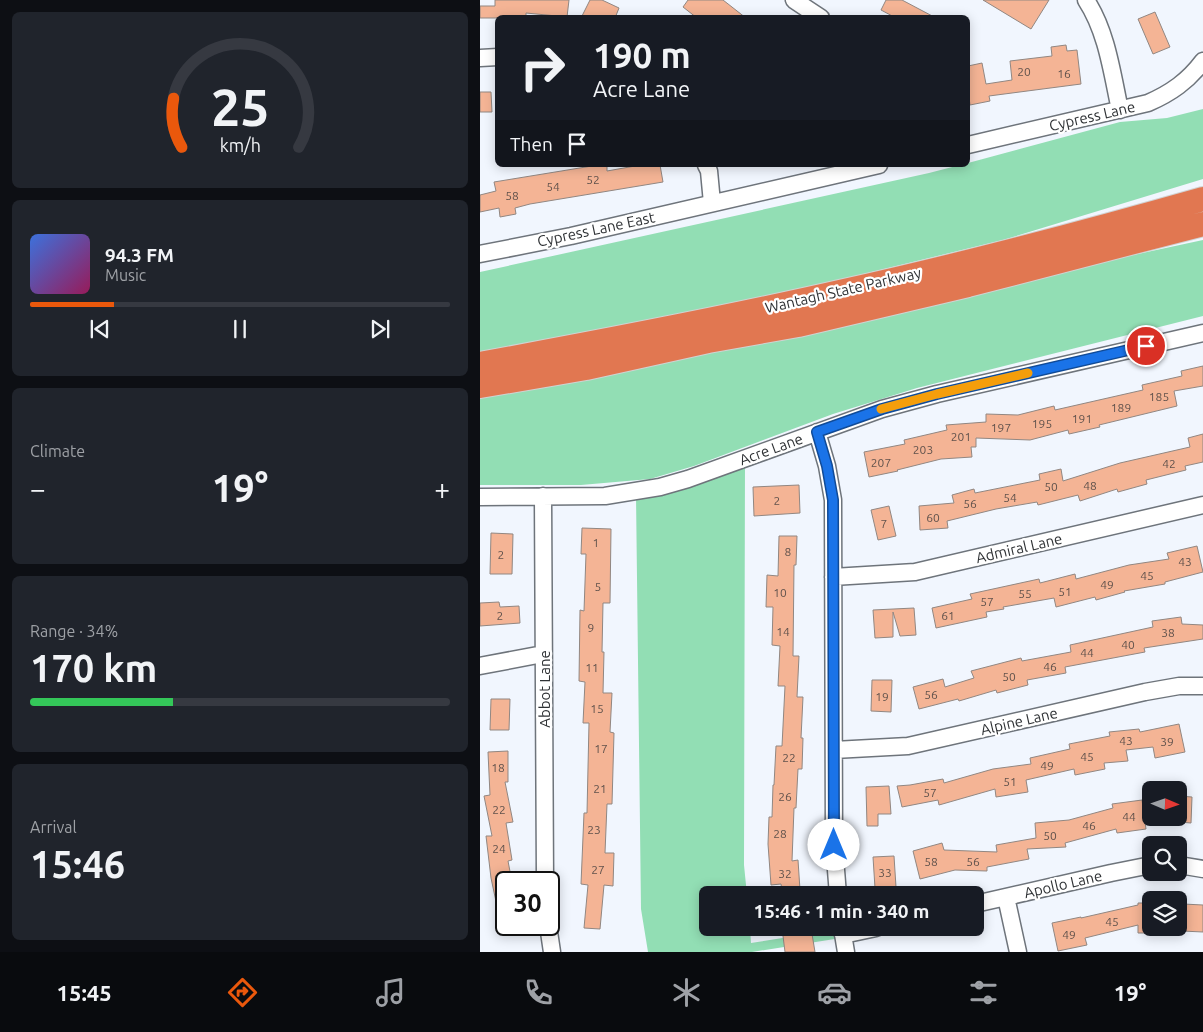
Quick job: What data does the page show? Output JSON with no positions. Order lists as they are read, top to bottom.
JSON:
{
  "streets": {
    "highway": ["Wantagh State Parkway"],
    "street": [
      "Cypress Lane",
      "Cypress Lane East",
      "Acre Lane",
      "Admiral Lane",
      "Abbot Lane",
      "Alpine Lane",
      "Apollo Lane"
    ]
  },
  "crossings": [
    ["Acre Lane", "Abbot Lane"]
  ],
  "house_numbers": [
    "20",
    "16",
    "52",
    "54",
    "58",
    "185",
    "189",
    "191",
    "195",
    "197",
    "201",
    "203",
    "207",
    "42",
    "48",
    "50",
    "54",
    "2",
    "56",
    "60",
    "7",
    "1",
    "8",
    "2",
    "43",
    "45",
    "49",
    "5",
    "51",
    "10",
    "55",
    "57",
    "2",
    "61",
    "9",
    "14",
    "38",
    "40",
    "44",
    "46",
    "11",
    "50",
    "56",
    "19",
    "15",
    "43",
    "39",
    "17",
    "45",
    "22",
    "49",
    "18",
    "51",
    "21",
    "57",
    "26",
    "22",
    "44",
    "46",
    "23",
    "28",
    "50",
    "24",
    "58",
    "56",
    "27",
    "33",
    "32",
    "45",
    "49"
  ],
  "north": "right",
  "page": {
    "turn": ["190 m", "Acre Lane"],
    "then": "Then",
    "song": ["94.3 FM", "Music"],
    "tile": [
      "Climate",
      ["Range · 34%", "170 km"],
      ["Arrival", "15:46"]
    ],
    "heat": ["−", "19°", "+"],
    "limit": "30",
    "trip": "15:46 · 1 min · 340 m",
    "tabs": ["15:45", "19°"],
    "gauge": ["25", "km/h"]
  }
}
